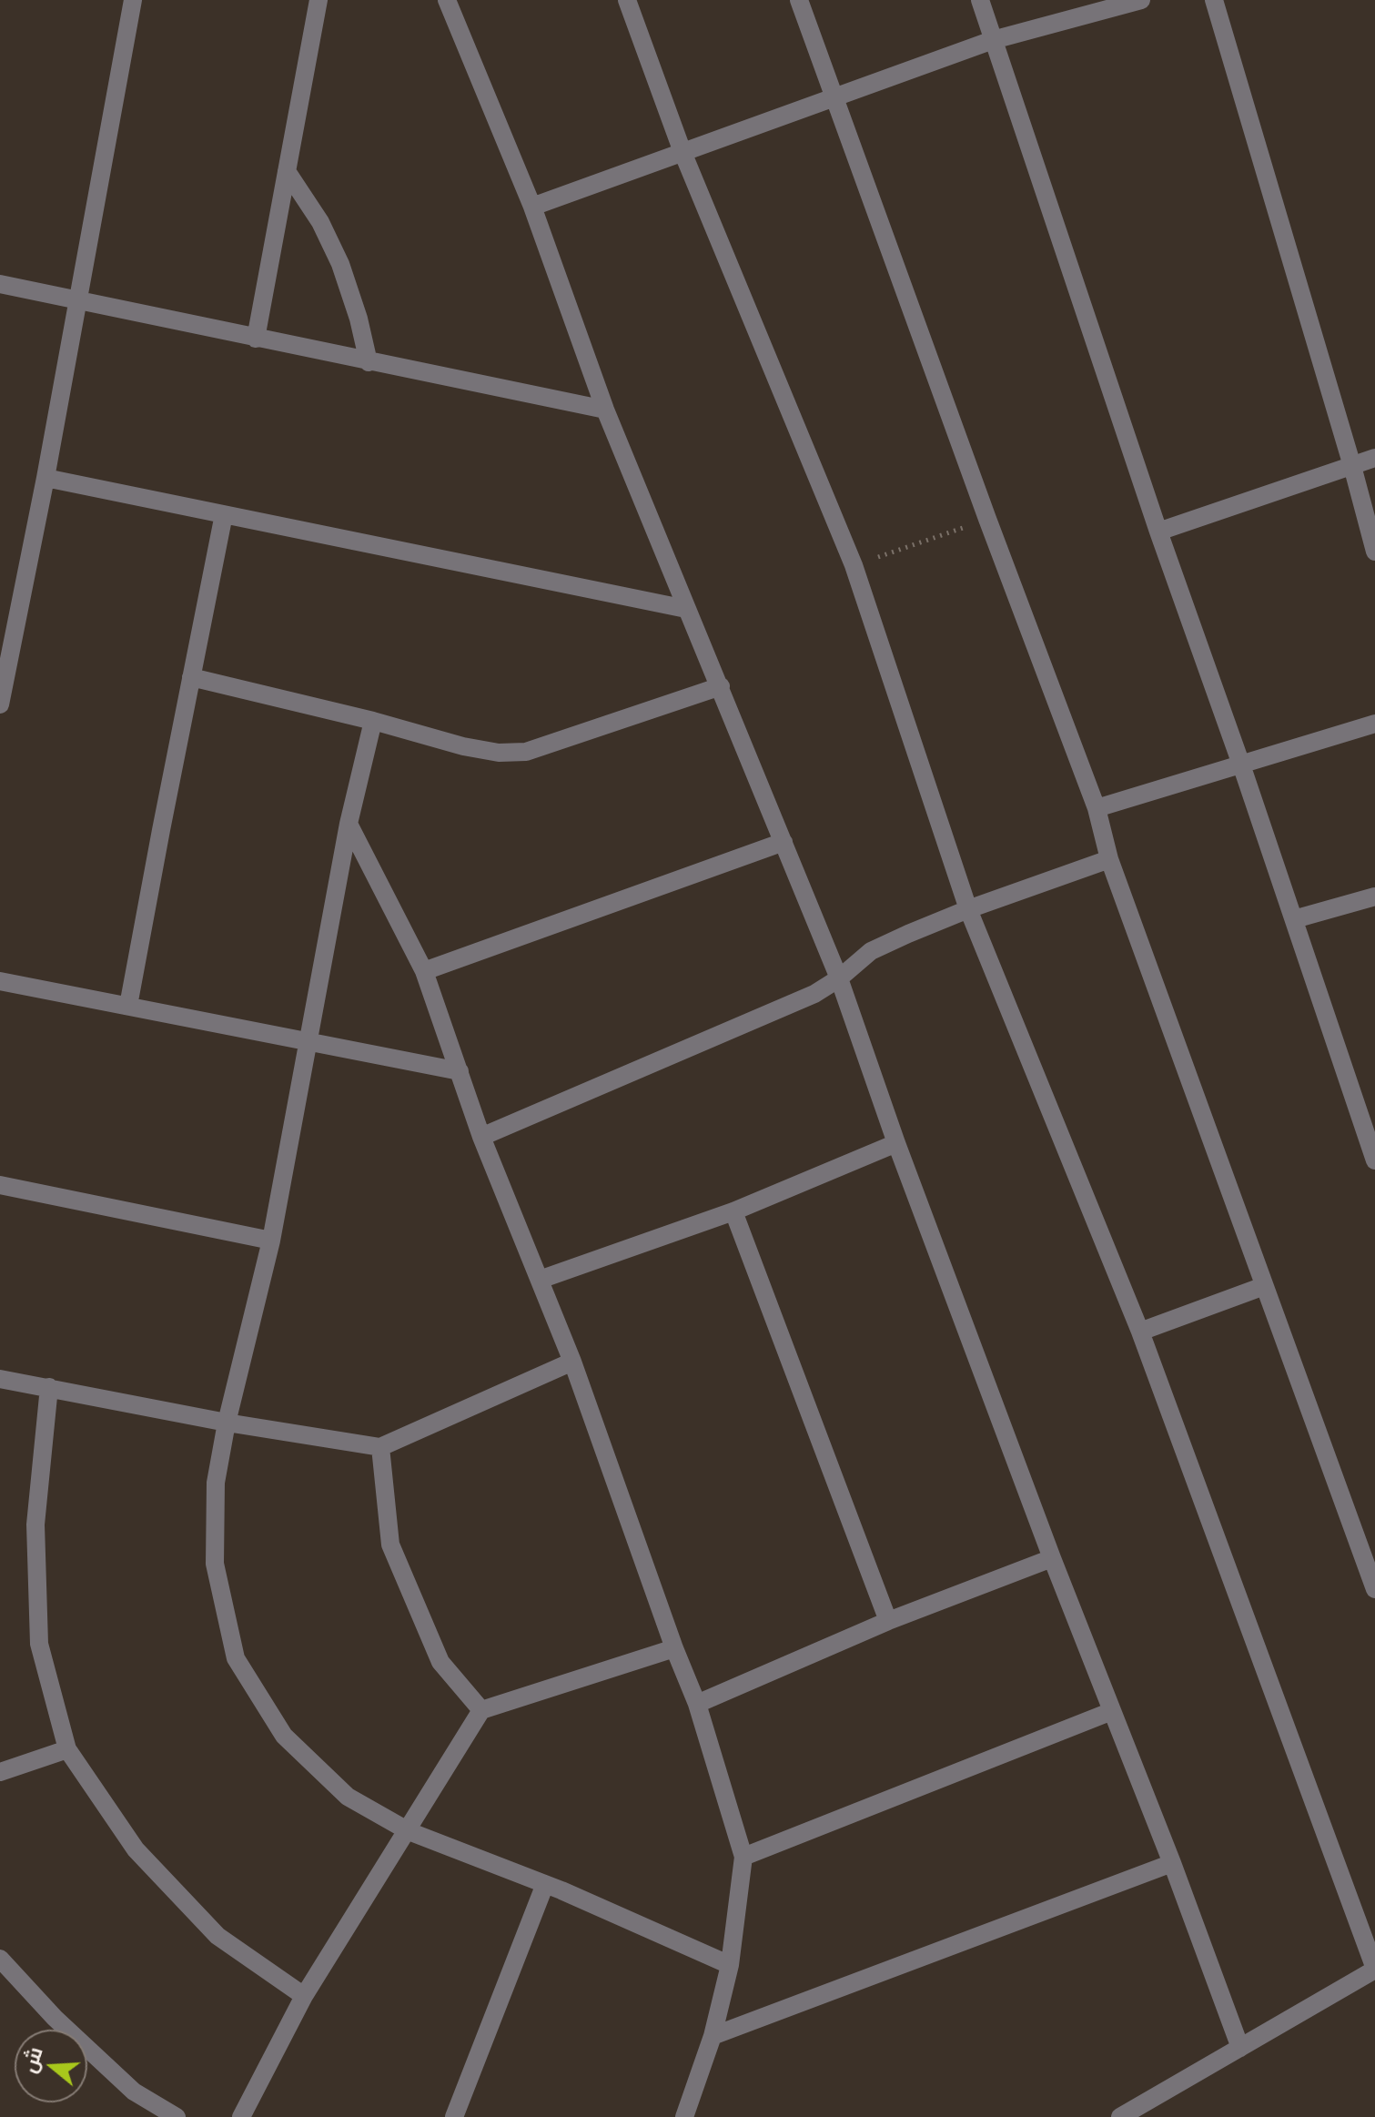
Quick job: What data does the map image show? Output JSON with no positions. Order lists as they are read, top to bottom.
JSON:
{
  "north": "left"
}
